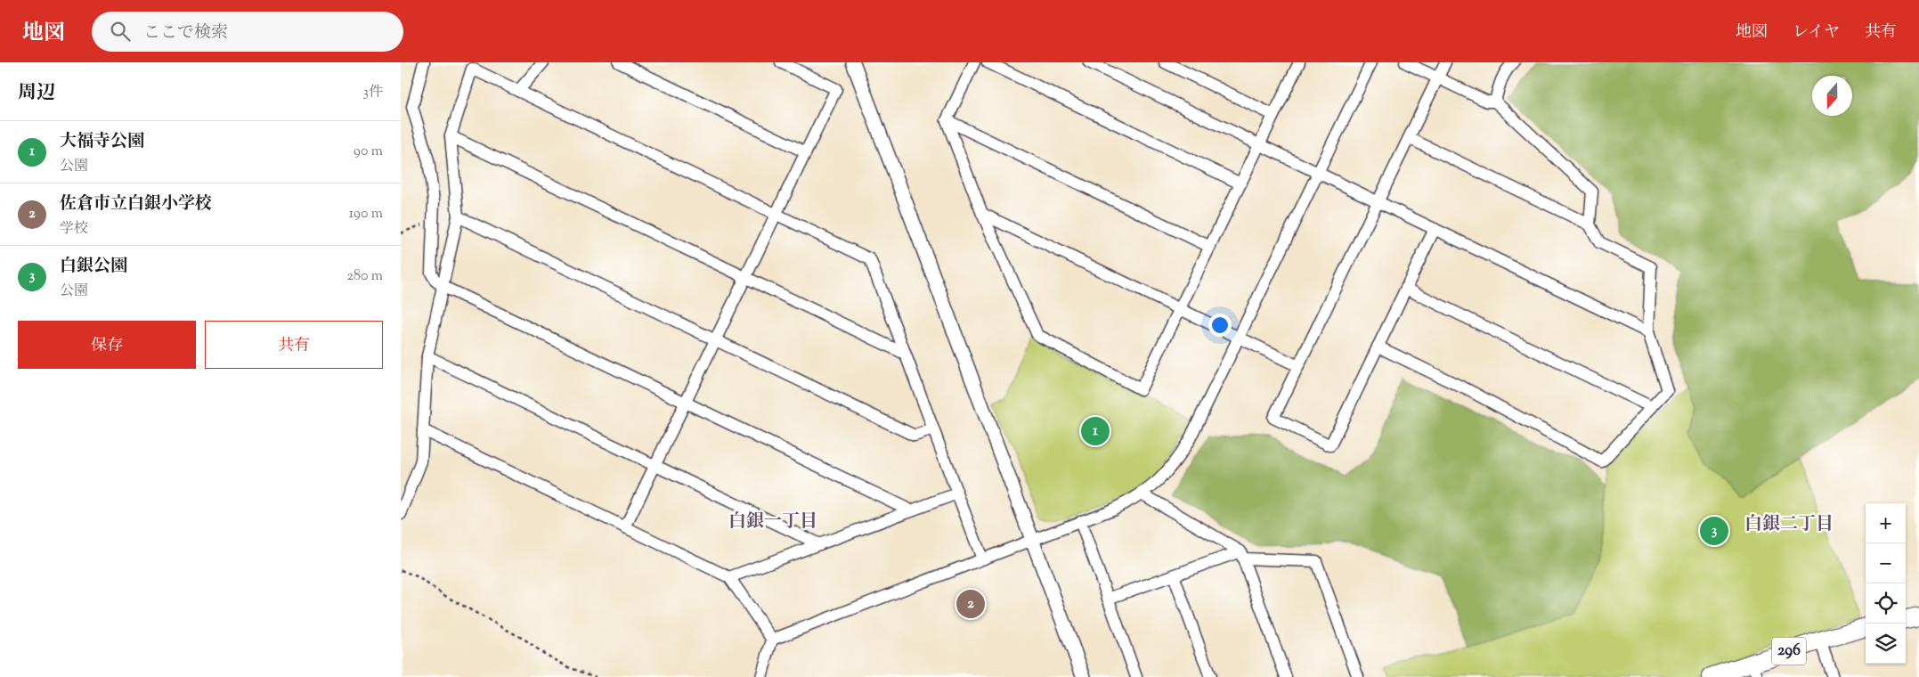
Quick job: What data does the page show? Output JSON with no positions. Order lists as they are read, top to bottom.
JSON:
{
  "streets": {
    "highway": ["296"]
  },
  "districts": ["白銀一丁目", "白銀二丁目"],
  "north": "bottom",
  "page": {
    "header": "地図",
    "search": "ここで検索",
    "nav": ["地図", "レイヤ", "共有"],
    "heading": ["周辺", "3件"],
    "list": [
      {
        "mark": "1",
        "name": "大福寺公園",
        "note": "公園",
        "value": "90 m"
      },
      {
        "mark": "2",
        "name": "佐倉市立白銀小学校",
        "note": "学校",
        "value": "190 m"
      },
      {
        "mark": "3",
        "name": "白銀公園",
        "note": "公園",
        "value": "280 m"
      }
    ],
    "buttons": ["保存", "共有"],
    "pins": ["1", "3", "2"],
    "map_buttons": ["+", "−"]
  }
}
